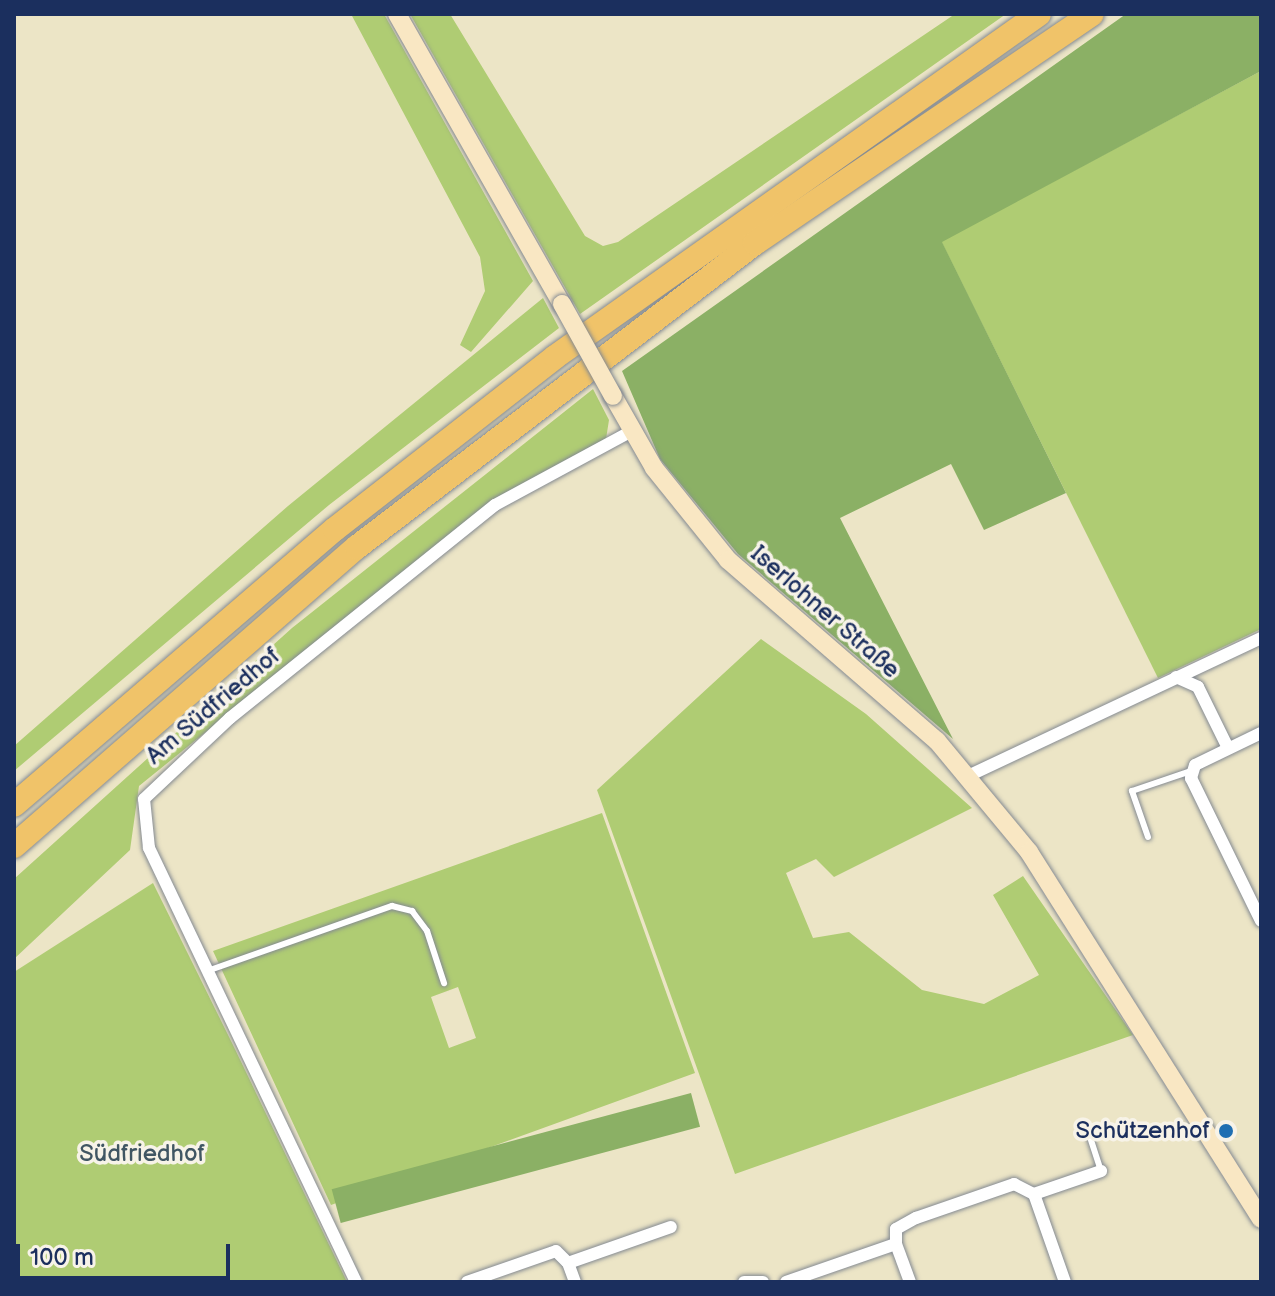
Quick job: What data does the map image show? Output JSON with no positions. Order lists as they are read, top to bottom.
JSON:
{
  "streets": {
    "main road": ["Iserlohner Straße"],
    "street": ["Am Südfriedhof"]
  },
  "crossings": [
    ["Iserlohner Straße", "Am Südfriedhof"]
  ],
  "parks": ["Südfriedhof"],
  "places": ["Schützenhof"],
  "scale_bar": "100 m"
}
